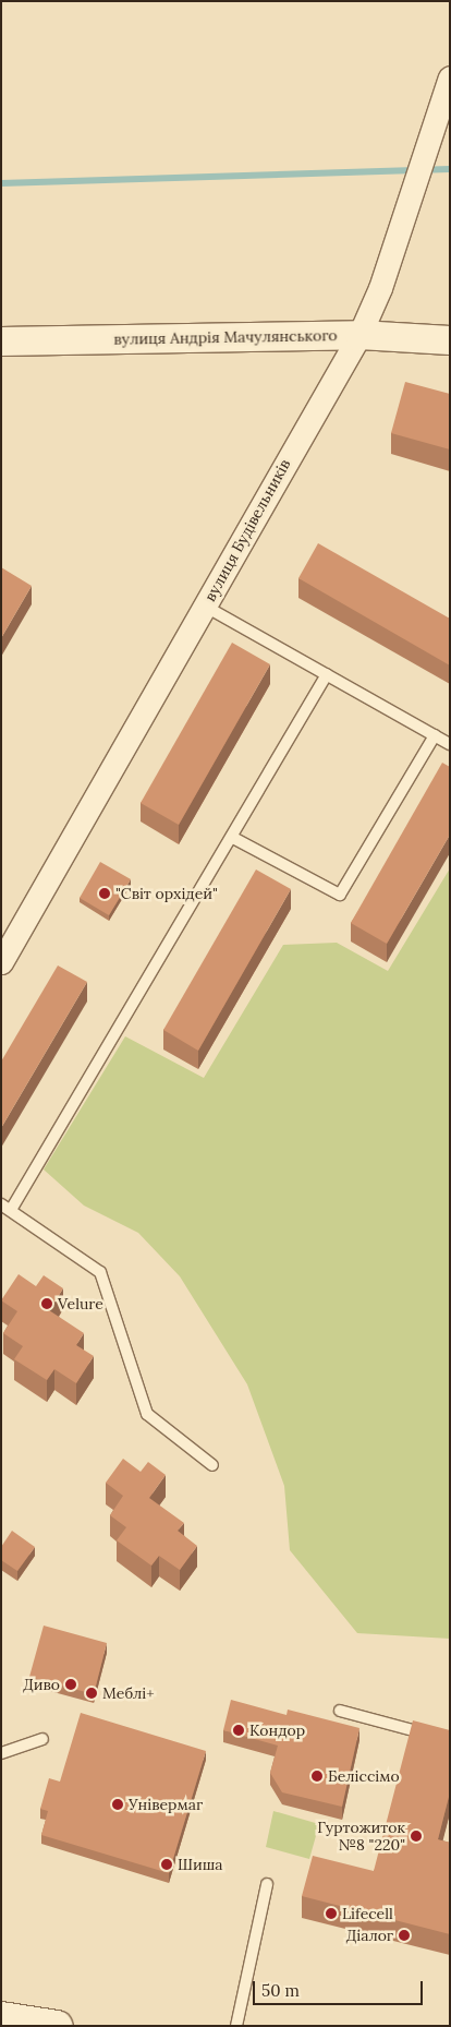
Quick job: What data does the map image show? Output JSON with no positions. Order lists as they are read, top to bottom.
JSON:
{
  "streets": {
    "street": ["вулиця Андрія Мачулянського", "вулиця Будівельників"]
  },
  "crossings": [
    ["вулиця Андрія Мачулянського", "вулиця Будівельників"]
  ],
  "places": [
    "\"Світ орхідей\"",
    "Velure",
    "Диво",
    "Меблі+",
    "Кондор",
    "Беліссімо",
    "Універмаг",
    "Гуртожиток №8 \"220\"",
    "Шиша",
    "Lifecell",
    "Діалог"
  ],
  "scale_bar": "50 m"
}
